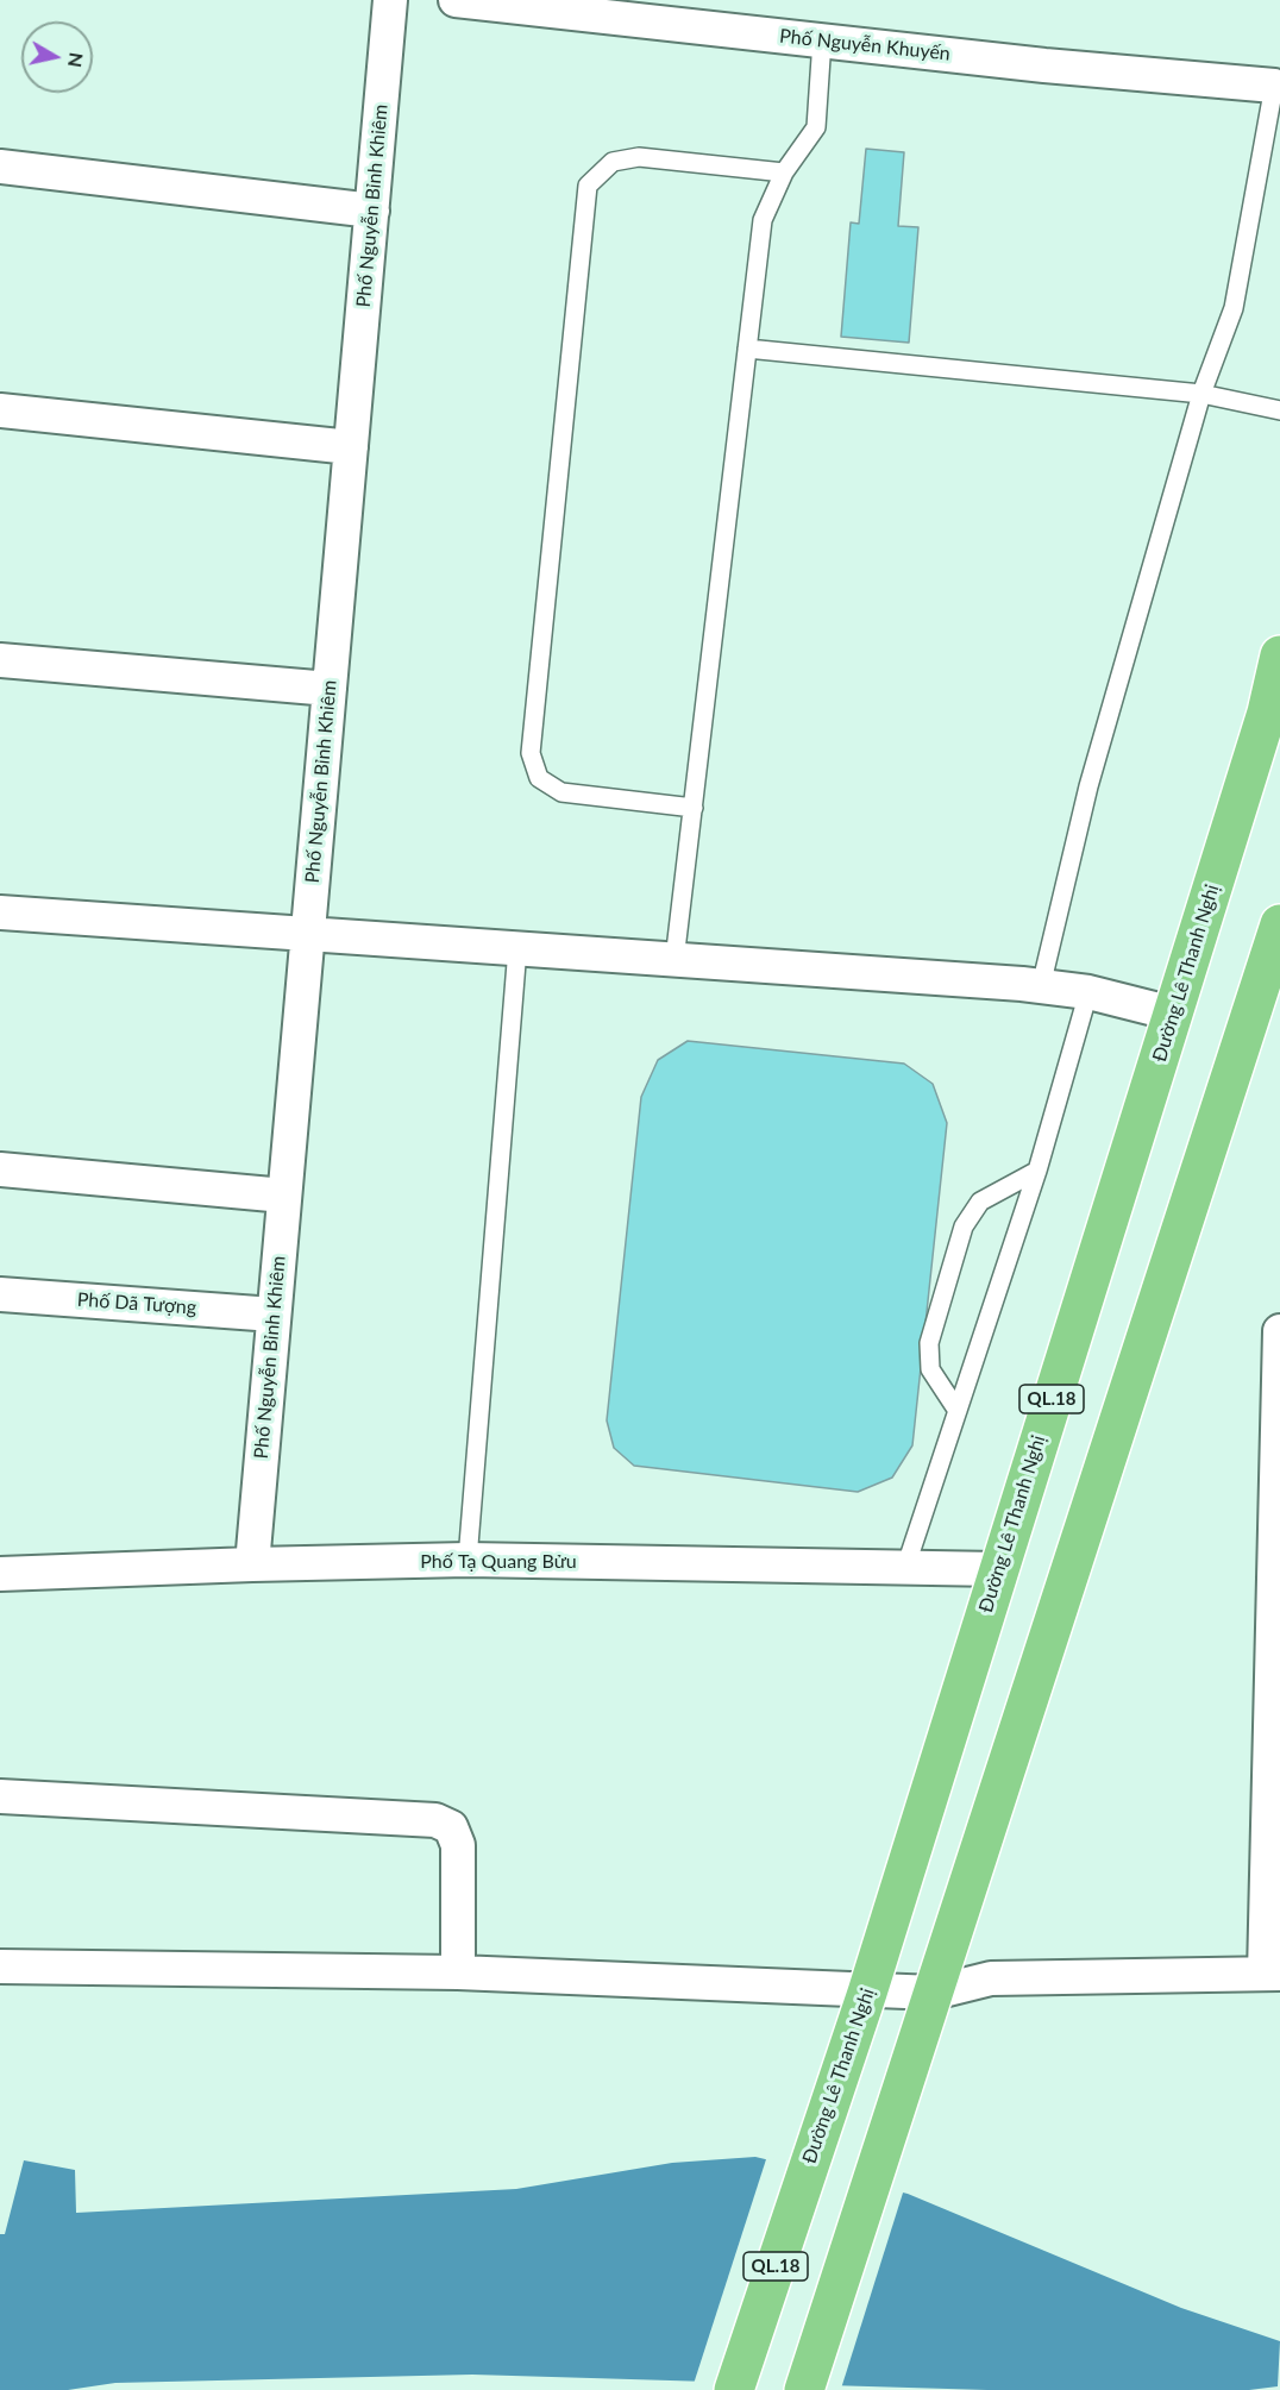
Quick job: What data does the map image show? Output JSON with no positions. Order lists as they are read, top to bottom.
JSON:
{
  "streets": {
    "highway": ["Đường Lê Thanh Nghị", "QL.18"],
    "street": [
      "Phố Nguyễn Khuyến",
      "Phố Nguyễn Bỉnh Khiêm",
      "Phố Dã Tượng",
      "Phố Tạ Quang Bửu"
    ]
  },
  "crossings": [
    ["Phố Nguyễn Bỉnh Khiêm", "Phố Dã Tượng"],
    ["Phố Nguyễn Bỉnh Khiêm", "Phố Tạ Quang Bửu"],
    ["Đường Lê Thanh Nghị", "Phố Tạ Quang Bửu"]
  ],
  "north": "right"
}
